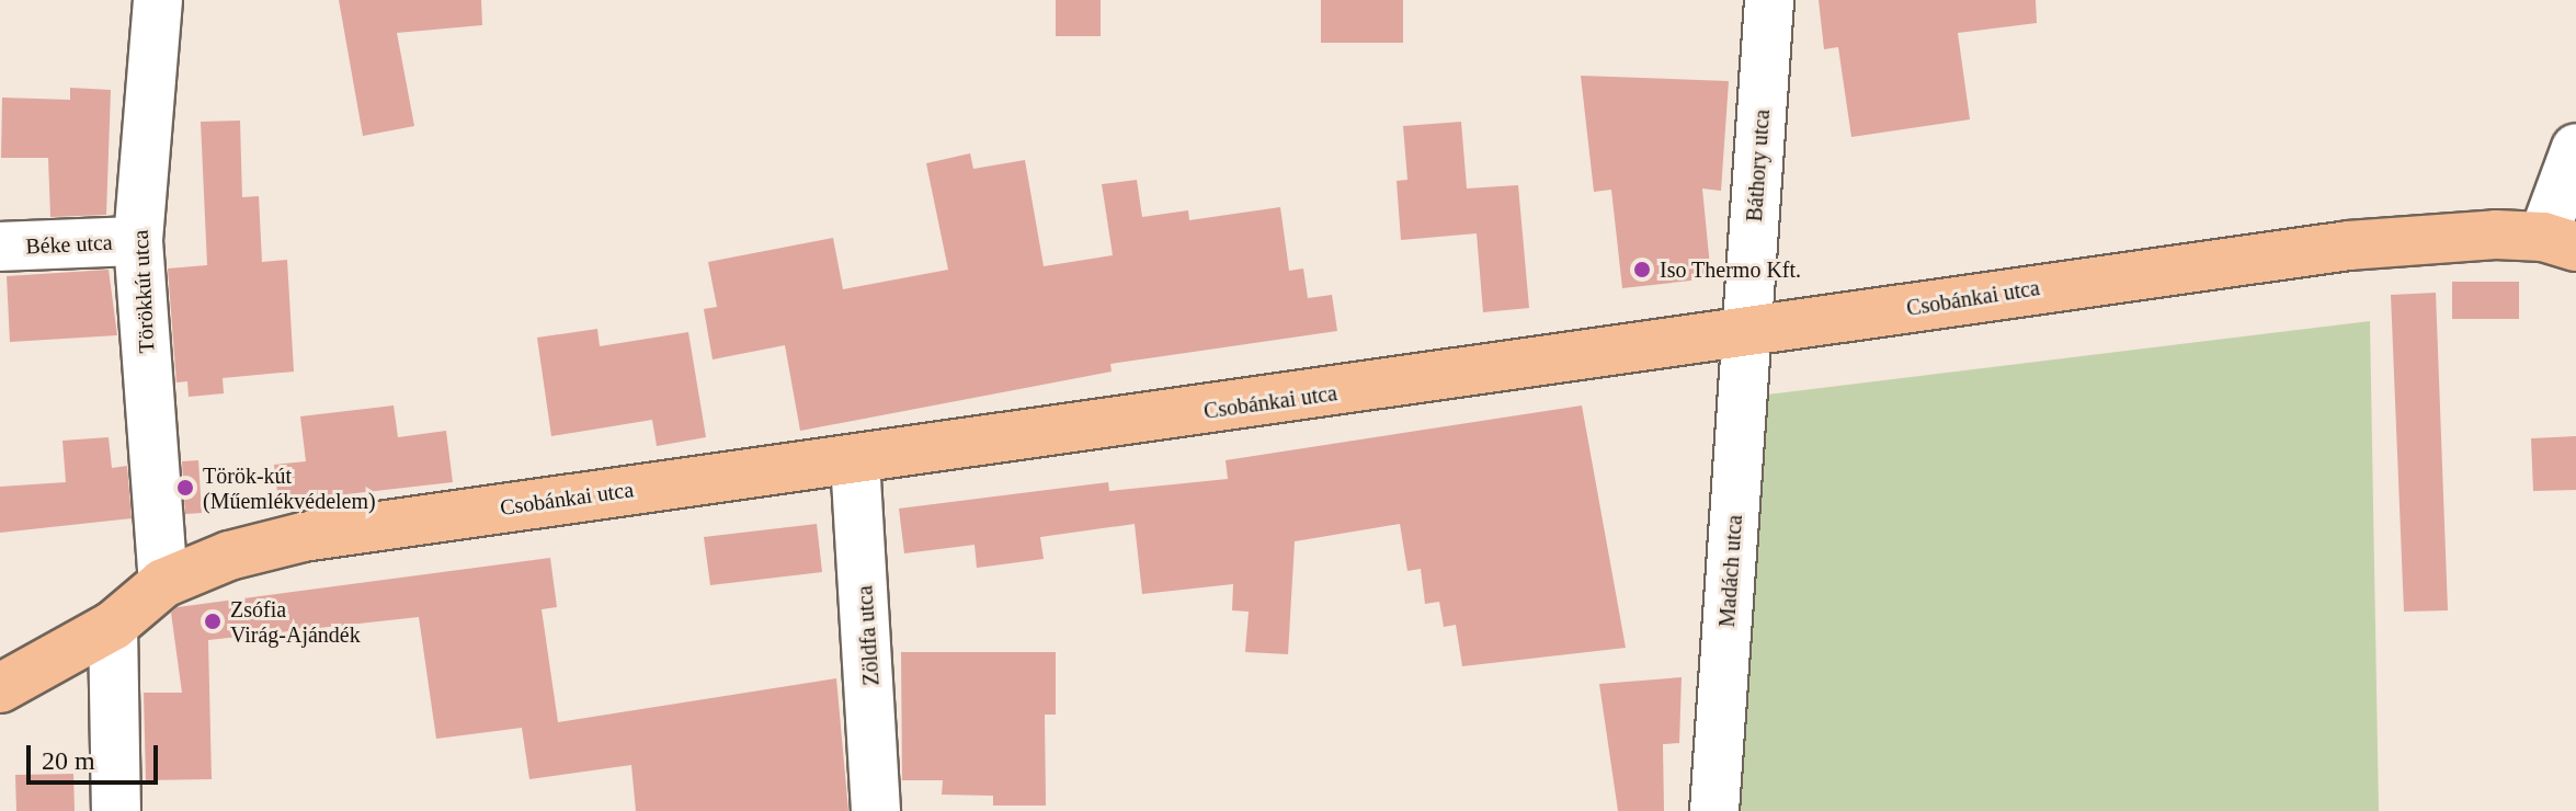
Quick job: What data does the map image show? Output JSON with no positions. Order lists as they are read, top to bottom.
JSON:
{
  "streets": {
    "main road": ["Csobánkai utca"],
    "street": [
      "Báthory utca",
      "Béke utca",
      "Törökkút utca",
      "Madách utca",
      "Zöldfa utca"
    ]
  },
  "crossings": [
    ["Báthory utca", "Csobánkai utca"],
    ["Báthory utca", "Madách utca"],
    ["Béke utca", "Törökkút utca"],
    ["Törökkút utca", "Csobánkai utca"],
    ["Csobánkai utca", "Madách utca"],
    ["Csobánkai utca", "Zöldfa utca"]
  ],
  "places": ["Iso Thermo Kft.", "Török-kút (Műemlékvédelem)", "Zsófia Virág-Ajándék"],
  "scale_bar": "20 m"
}
